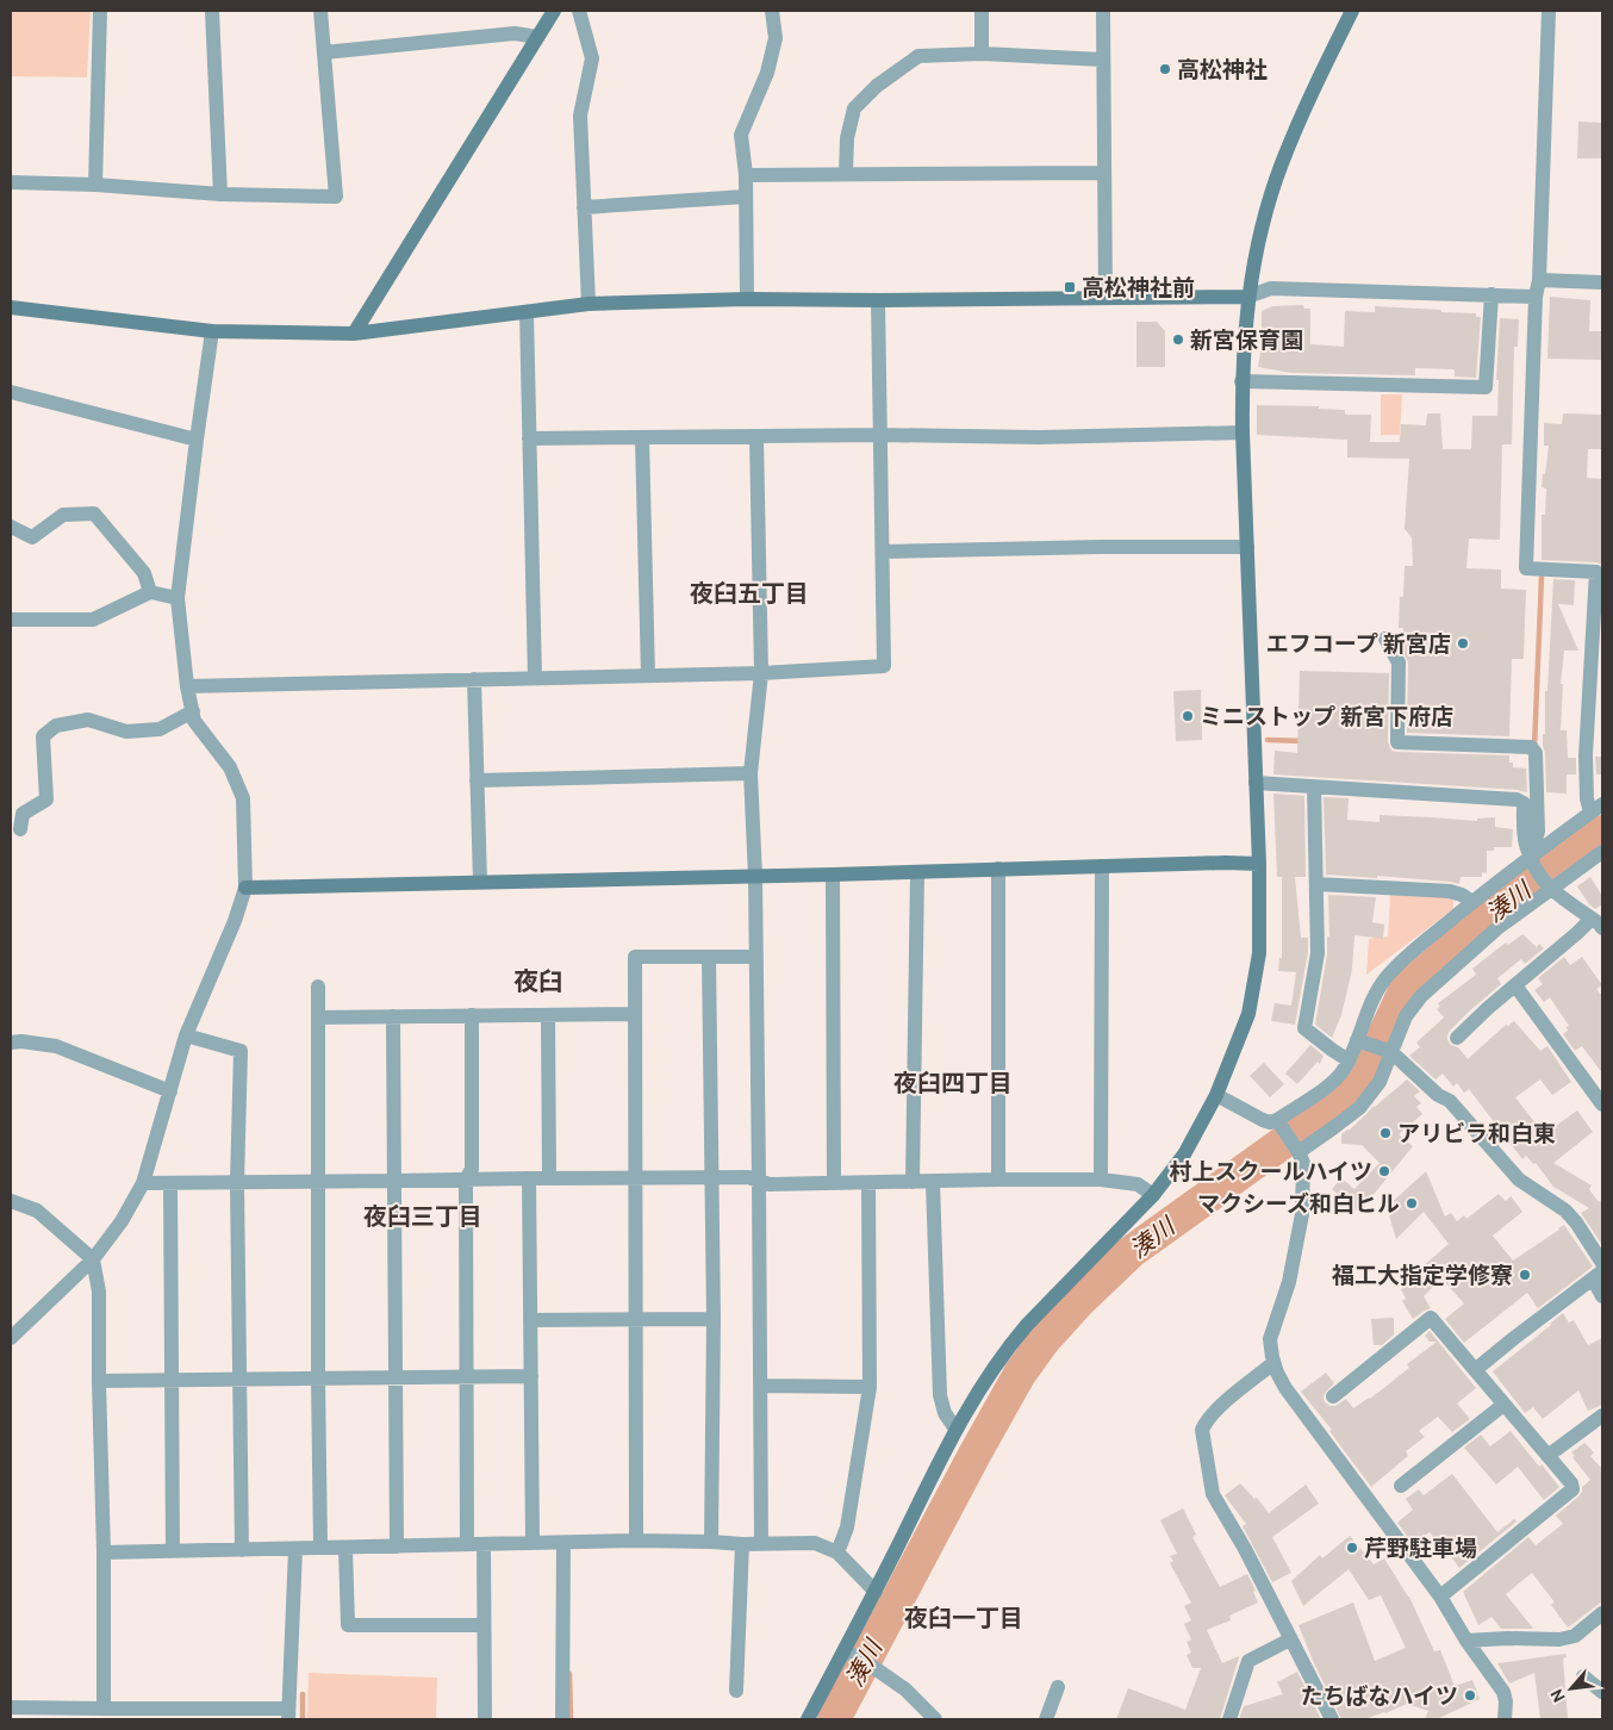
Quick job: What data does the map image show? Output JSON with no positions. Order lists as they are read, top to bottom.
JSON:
{
  "districts": [
    "夜臼五丁目",
    "夜臼",
    "夜臼四丁目",
    "夜臼三丁目",
    "夜臼一丁目"
  ],
  "water": ["湊川"],
  "places": {
    "other": [
      "高松神社",
      "新宮保育園",
      "エフコープ 新宮店",
      "ミニストップ 新宮下府店",
      "アリビラ和白東",
      "村上スクールハイツ",
      "マクシーズ和白ヒル",
      "福工大指定学修寮",
      "芹野駐車場",
      "たちばなハイツ"
    ],
    "transit": ["高松神社前"]
  },
  "north": "bottom left"
}
